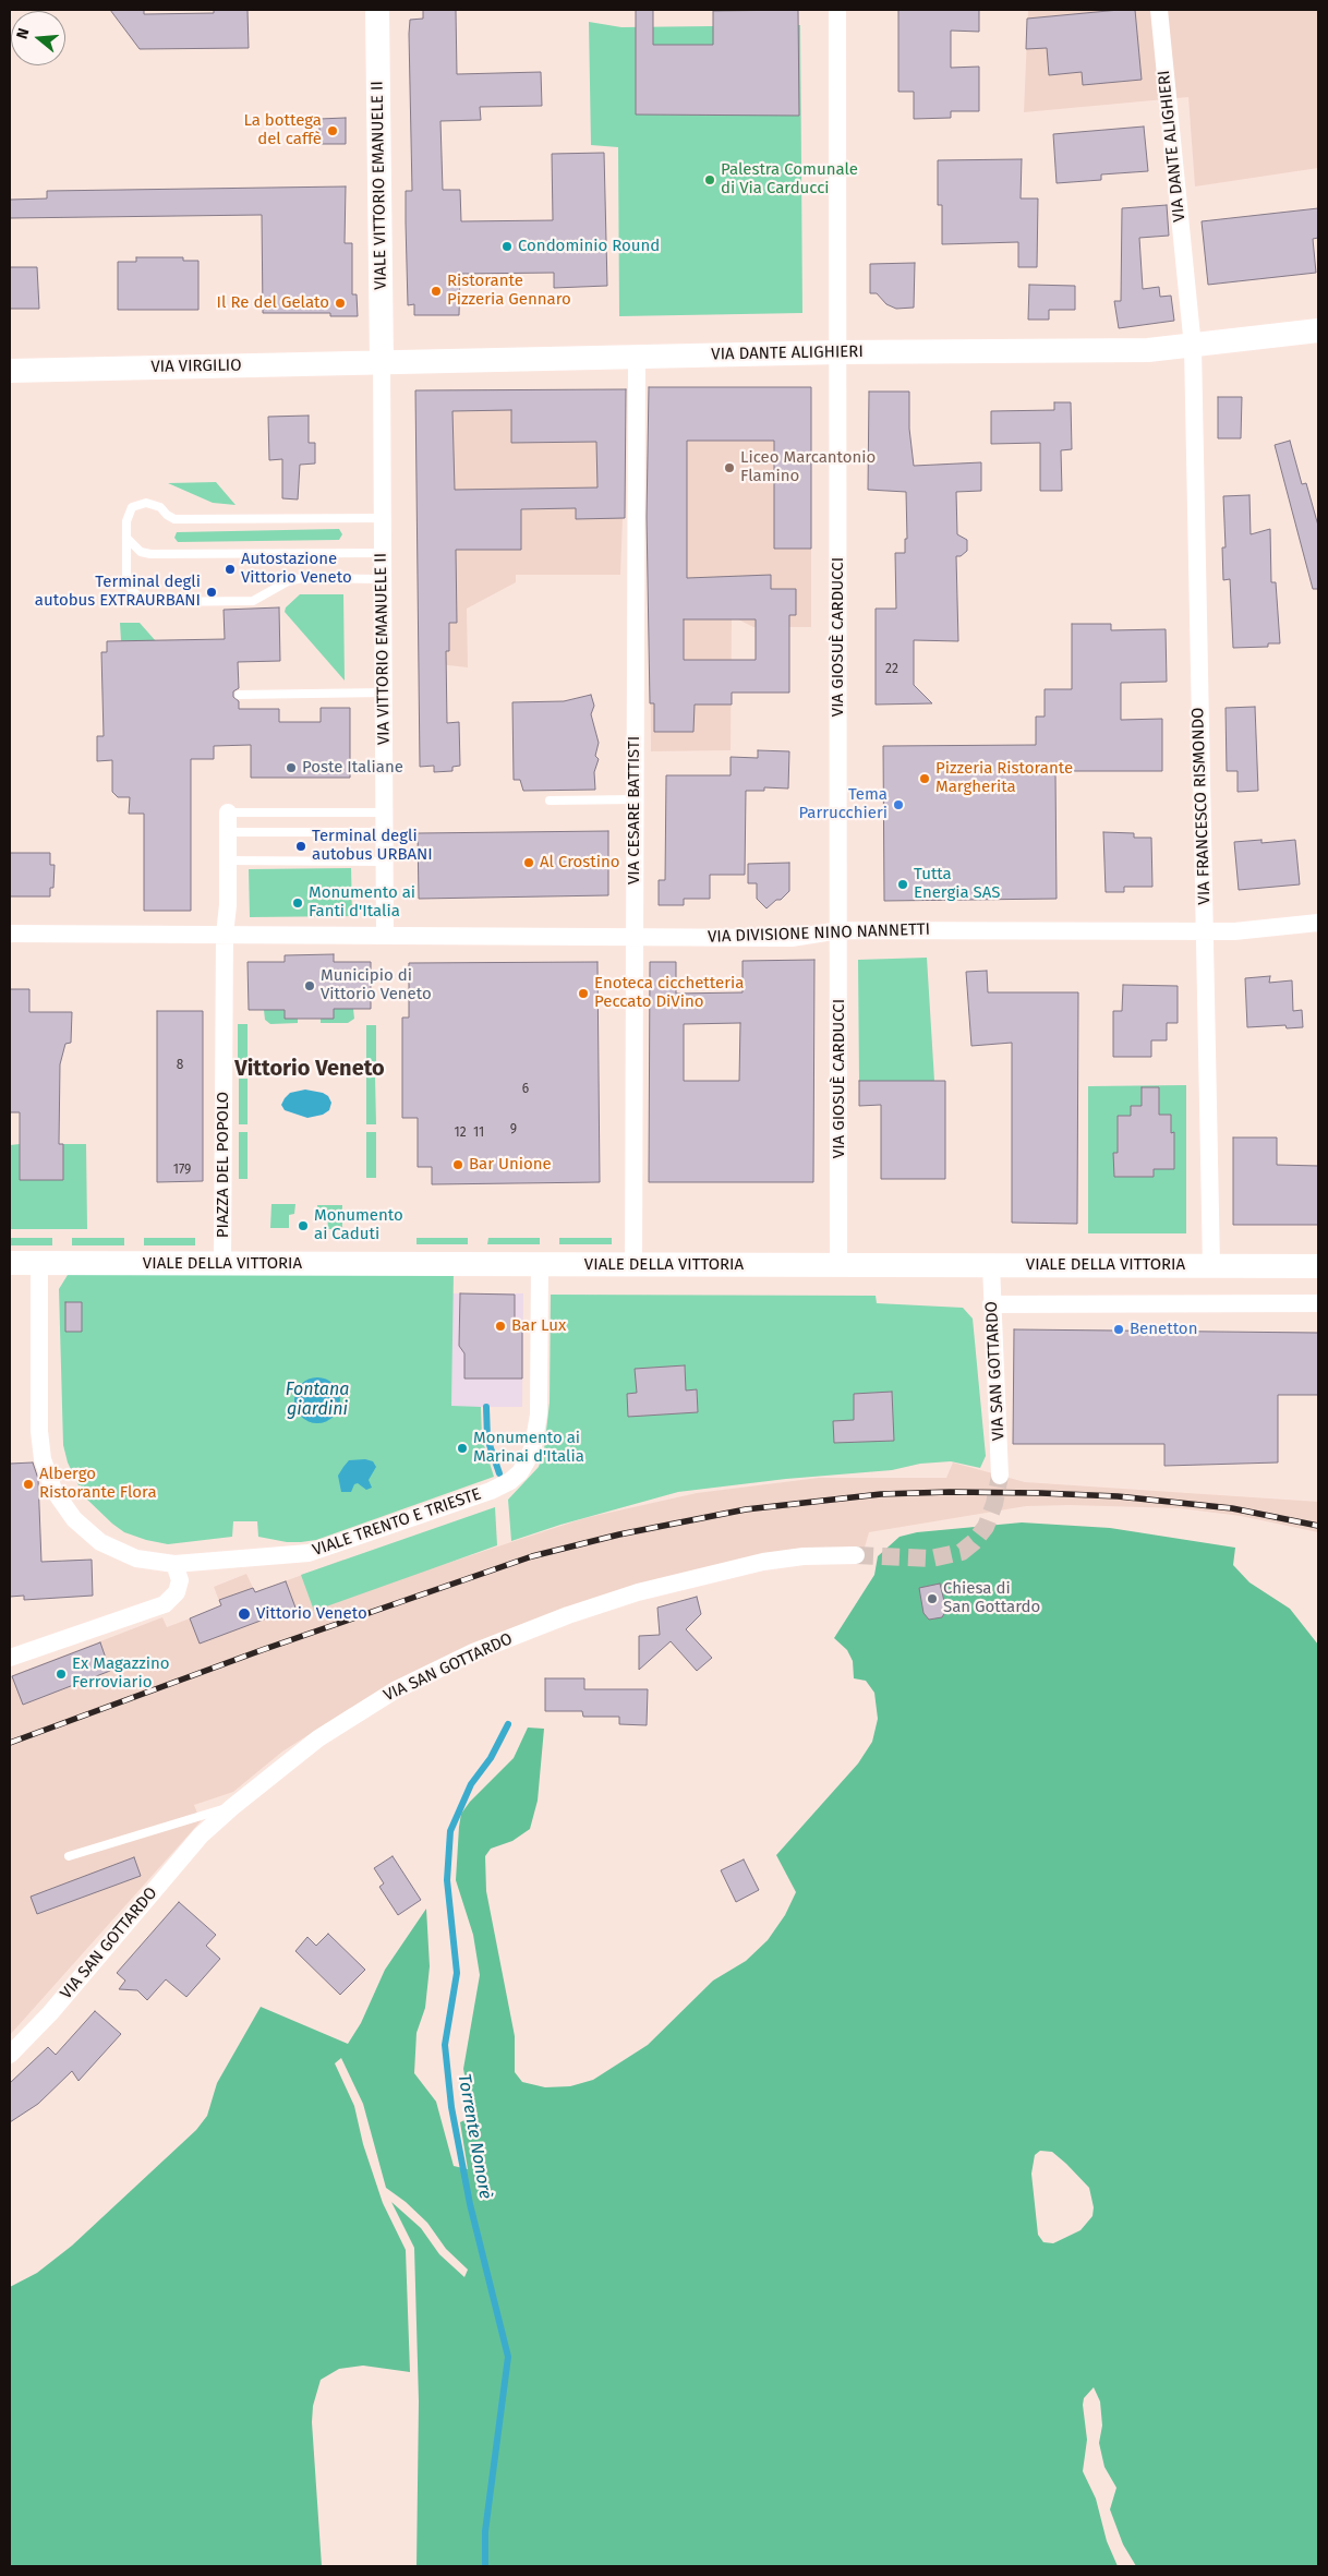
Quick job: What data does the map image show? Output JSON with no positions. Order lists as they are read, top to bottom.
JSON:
{
  "streets": {
    "main road": [
      "VIA DANTE ALIGHIERI",
      "VIALE VITTORIO EMANUELE II",
      "VIA VIRGILIO",
      "VIALE DELLA VITTORIA"
    ],
    "street": [
      "VIA GIOSUÈ CARDUCCI",
      "VIA VITTORIO EMANUELE II",
      "VIA FRANCESCO RISMONDO",
      "VIA CESARE BATTISTI",
      "VIA DIVISIONE NINO NANNETTI",
      "PIAZZA DEL POPOLO",
      "VIA SAN GOTTARDO",
      "VIALE TRENTO E TRIESTE"
    ]
  },
  "crossings": [
    ["VIA DANTE ALIGHIERI", "VIALE VITTORIO EMANUELE II"],
    ["VIA DANTE ALIGHIERI", "VIA VIRGILIO"],
    ["VIA DANTE ALIGHIERI", "VIA GIOSUÈ CARDUCCI"],
    ["VIA DANTE ALIGHIERI", "VIA VITTORIO EMANUELE II"],
    ["VIA DANTE ALIGHIERI", "VIA FRANCESCO RISMONDO"],
    ["VIA DANTE ALIGHIERI", "VIA CESARE BATTISTI"],
    ["VIALE VITTORIO EMANUELE II", "VIA VIRGILIO"],
    ["VIALE VITTORIO EMANUELE II", "VIA VITTORIO EMANUELE II"],
    ["VIA VIRGILIO", "VIA VITTORIO EMANUELE II"],
    ["VIA GIOSUÈ CARDUCCI", "VIA DIVISIONE NINO NANNETTI"],
    ["VIA GIOSUÈ CARDUCCI", "VIALE DELLA VITTORIA"],
    ["VIA VITTORIO EMANUELE II", "VIA DIVISIONE NINO NANNETTI"],
    ["VIA FRANCESCO RISMONDO", "VIA DIVISIONE NINO NANNETTI"],
    ["VIA FRANCESCO RISMONDO", "VIALE DELLA VITTORIA"],
    ["VIA CESARE BATTISTI", "VIA DIVISIONE NINO NANNETTI"],
    ["VIA CESARE BATTISTI", "VIALE DELLA VITTORIA"],
    ["VIA DIVISIONE NINO NANNETTI", "PIAZZA DEL POPOLO"],
    ["PIAZZA DEL POPOLO", "VIALE DELLA VITTORIA"],
    ["VIALE DELLA VITTORIA", "VIA SAN GOTTARDO"],
    ["VIALE DELLA VITTORIA", "VIALE TRENTO E TRIESTE"]
  ],
  "districts": ["Vittorio Veneto"],
  "water": ["Fontana giardini", "Torrente Nonorè"],
  "places": [
    "La bottega del caffè",
    "Palestra Comunale di Via Carducci",
    "Condominio Round",
    "Ristorante Pizzeria Gennaro",
    "Il Re del Gelato",
    "Liceo Marcantonio Flamino",
    "Autostazione Vittorio Veneto",
    "Terminal degli autobus EXTRAURBANI",
    "Poste Italiane",
    "Pizzeria Ristorante Margherita",
    "Tema Parrucchieri",
    "Terminal degli autobus URBANI",
    "Al Crostino",
    "Tutta Energia SAS",
    "Monumento ai Fanti d'Italia",
    "Municipio di Vittorio Veneto",
    "Enoteca cicchetteria Peccato DiVino",
    "Bar Unione",
    "Monumento ai Caduti",
    "Bar Lux",
    "Benetton",
    "Monumento ai Marinai d'Italia",
    "Albergo Ristorante Flora",
    "Chiesa di San Gottardo",
    "Vittorio Veneto",
    "Ex Magazzino Ferroviario"
  ],
  "house_numbers": [
    "22",
    "8",
    "6",
    "9",
    "12",
    "11",
    "179"
  ],
  "north": "left"
}
